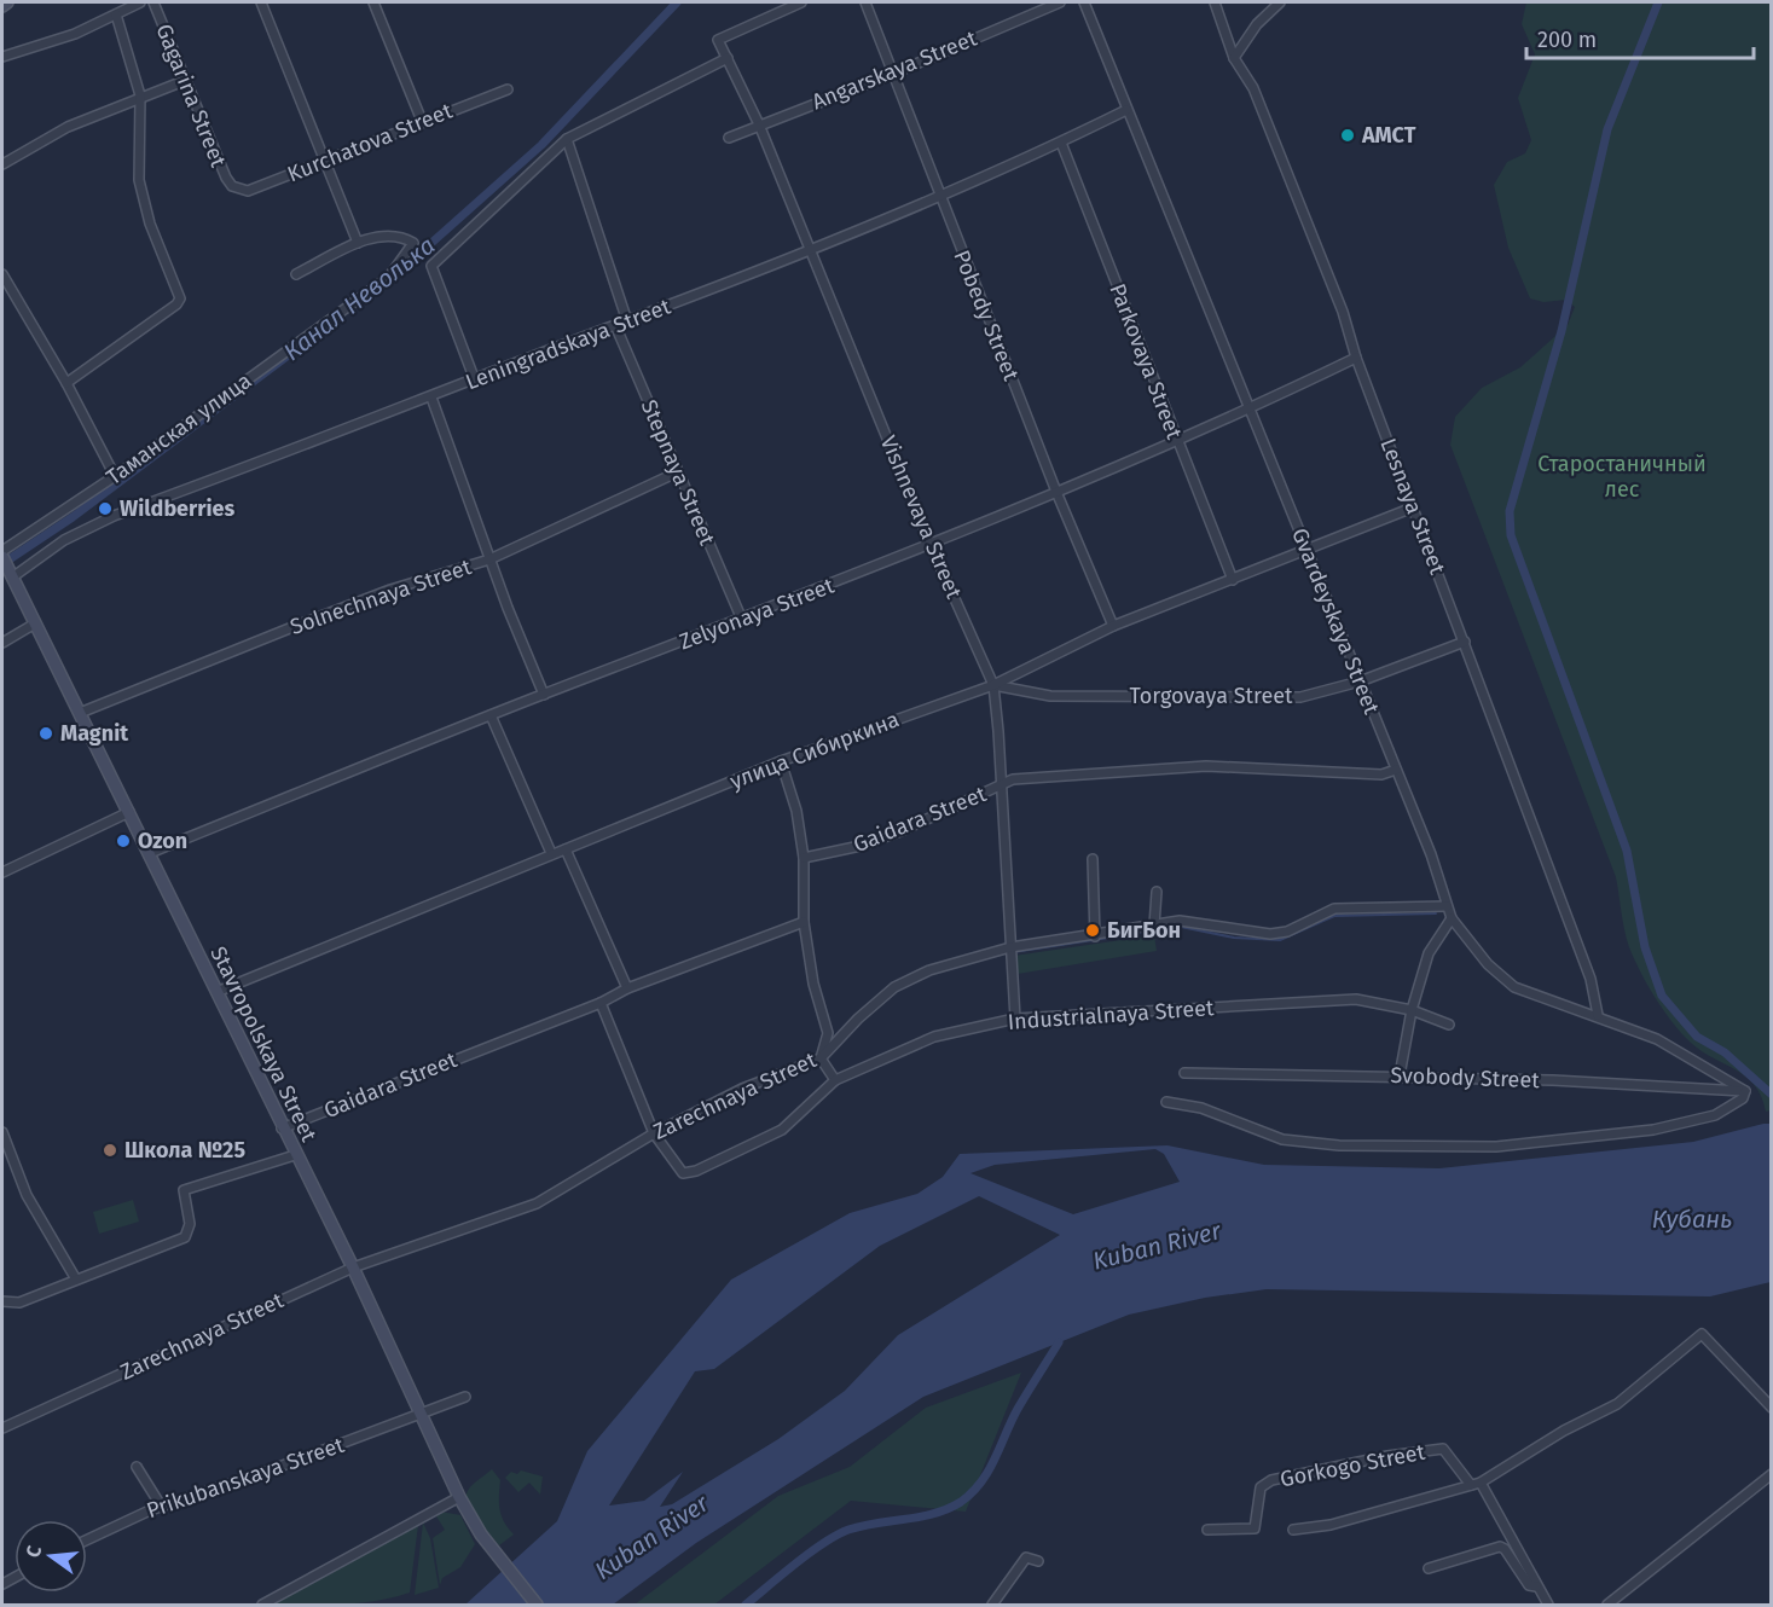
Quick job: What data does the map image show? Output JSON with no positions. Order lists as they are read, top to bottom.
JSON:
{
  "streets": {
    "main road": ["Stavropolskaya Street"],
    "street": [
      "Angarskaya Street",
      "Gagarina Street",
      "Kurchatova Street",
      "Pobedy Street",
      "Leningradskaya Street",
      "Parkovaya Street",
      "Таманская улица",
      "Stepnaya Street",
      "Lesnaya Street",
      "Vishnevaya Street",
      "Solnechnaya Street",
      "Zelyonaya Street",
      "Gvardeyskaya Street",
      "Torgovaya Street",
      "улица Сибиркина",
      "Gaidara Street",
      "Industrialnaya Street",
      "Svobody Street",
      "Zarechnaya Street",
      "Gorkogo Street",
      "Prikubanskaya Street"
    ]
  },
  "crossings": [
    ["Angarskaya Street", "Pobedy Street"],
    ["Angarskaya Street", "Vishnevaya Street"],
    ["Gagarina Street", "Kurchatova Street"],
    ["Pobedy Street", "Leningradskaya Street"],
    ["Pobedy Street", "Zelyonaya Street"],
    ["Pobedy Street", "улица Сибиркина"],
    ["Leningradskaya Street", "Parkovaya Street"],
    ["Leningradskaya Street", "Stepnaya Street"],
    ["Leningradskaya Street", "Vishnevaya Street"],
    ["Leningradskaya Street", "Gvardeyskaya Street"],
    ["Leningradskaya Street", "Stavropolskaya Street"],
    ["Parkovaya Street", "Zelyonaya Street"],
    ["Parkovaya Street", "улица Сибиркина"],
    ["Stepnaya Street", "Solnechnaya Street"],
    ["Stepnaya Street", "Zelyonaya Street"],
    ["Lesnaya Street", "Zelyonaya Street"],
    ["Lesnaya Street", "Gvardeyskaya Street"],
    ["Lesnaya Street", "Torgovaya Street"],
    ["Lesnaya Street", "улица Сибиркина"],
    ["Vishnevaya Street", "Zelyonaya Street"],
    ["Vishnevaya Street", "Torgovaya Street"],
    ["Vishnevaya Street", "улица Сибиркина"],
    ["Vishnevaya Street", "Gaidara Street"],
    ["Vishnevaya Street", "Industrialnaya Street"],
    ["Vishnevaya Street", "Zarechnaya Street"],
    ["Solnechnaya Street", "Stavropolskaya Street"],
    ["Zelyonaya Street", "Gvardeyskaya Street"],
    ["Zelyonaya Street", "Stavropolskaya Street"],
    ["Gvardeyskaya Street", "Torgovaya Street"],
    ["Gvardeyskaya Street", "улица Сибиркина"],
    ["Gvardeyskaya Street", "Gaidara Street"],
    ["Gvardeyskaya Street", "Svobody Street"],
    ["Gvardeyskaya Street", "Zarechnaya Street"],
    ["Torgovaya Street", "улица Сибиркина"],
    ["улица Сибиркина", "Stavropolskaya Street"],
    ["Gaidara Street", "Industrialnaya Street"],
    ["Gaidara Street", "Stavropolskaya Street"],
    ["Industrialnaya Street", "Zarechnaya Street"],
    ["Stavropolskaya Street", "Zarechnaya Street"],
    ["Stavropolskaya Street", "Prikubanskaya Street"]
  ],
  "water": ["Канал Неволька", "Кубань", "Kuban River"],
  "parks": ["Старостаничный лес"],
  "places": [
    "АМСТ",
    "Wildberries",
    "Magnit",
    "Ozon",
    "БигБон",
    "Школа №25"
  ],
  "scale_bar": "200 m",
  "north": "left"
}
